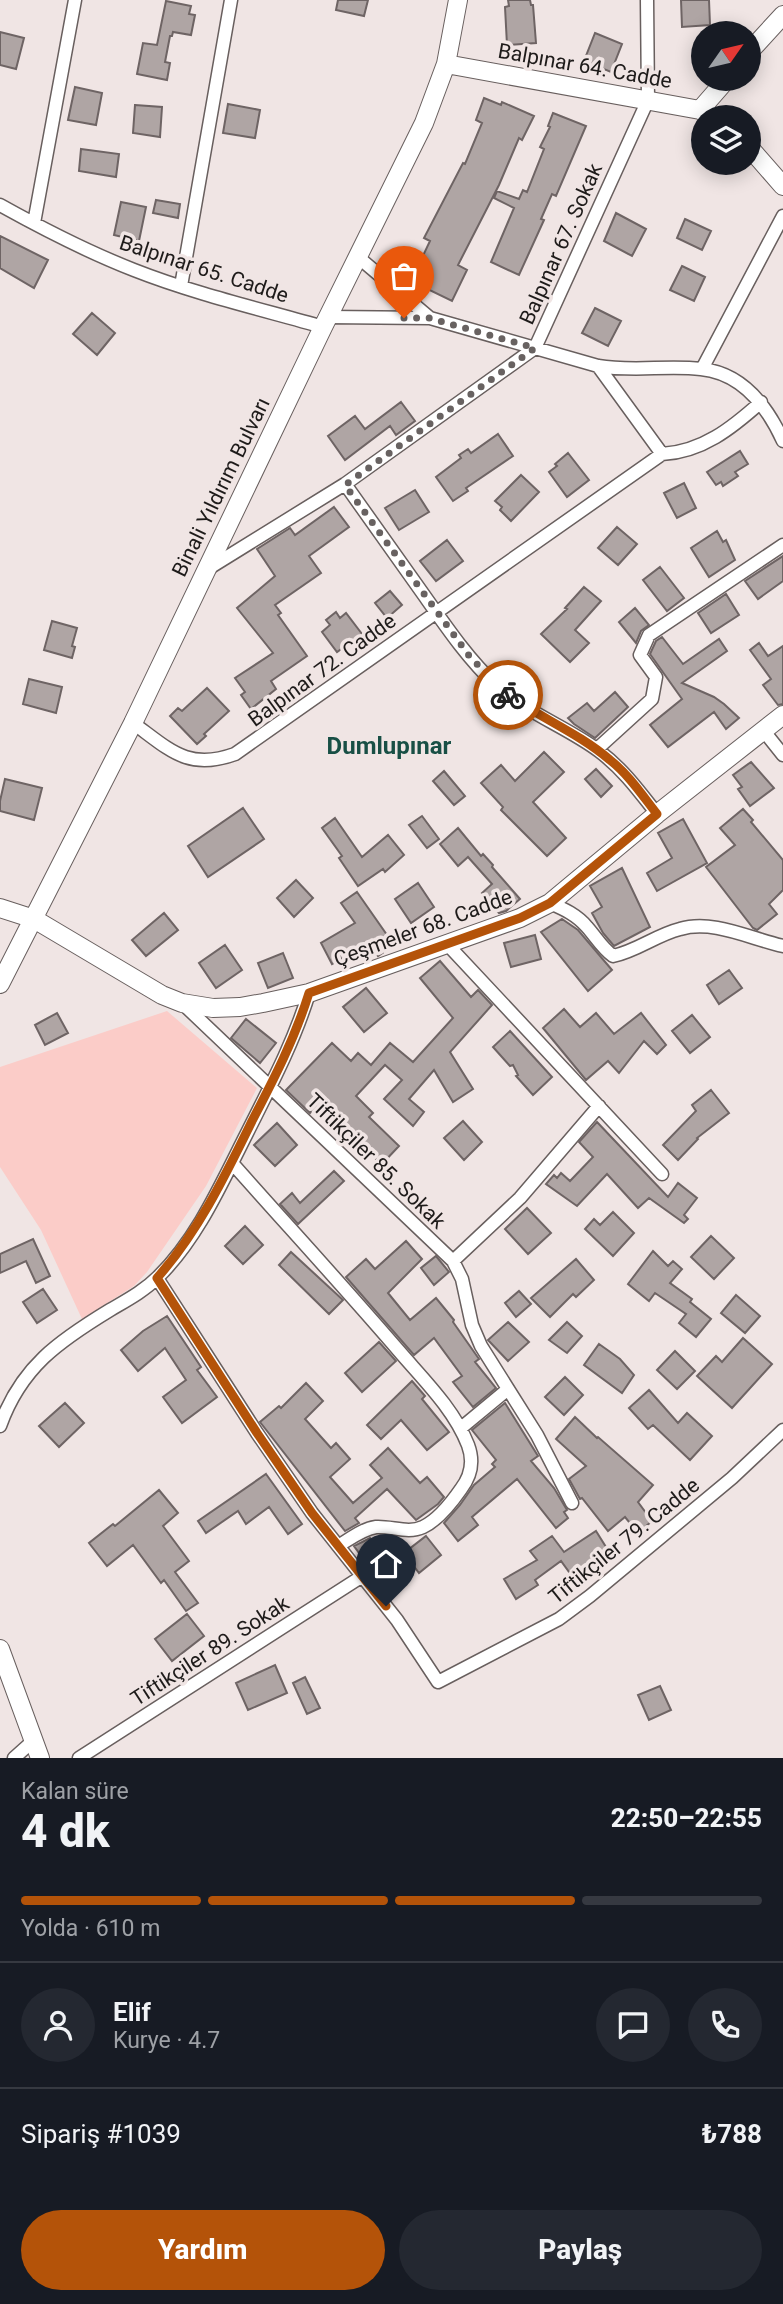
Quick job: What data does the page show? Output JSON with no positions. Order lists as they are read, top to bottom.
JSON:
{
  "streets": {
    "street": [
      "Balpınar 64. Cadde",
      "Balpınar 67. Sokak",
      "Balpınar 65. Cadde",
      "Binali Yıldırım Bulvarı",
      "Balpınar 72. Cadde",
      "Çeşmeler 68. Cadde",
      "Tiftikçiler 85. Sokak",
      "Tiftikçiler 79. Cadde",
      "Tiftikçiler 89. Sokak"
    ]
  },
  "crossings": [
    ["Balpınar 64. Cadde", "Balpınar 67. Sokak"],
    ["Balpınar 64. Cadde", "Binali Yıldırım Bulvarı"],
    ["Balpınar 67. Sokak", "Balpınar 65. Cadde"],
    ["Balpınar 67. Sokak", "Binali Yıldırım Bulvarı"],
    ["Balpınar 65. Cadde", "Binali Yıldırım Bulvarı"],
    ["Binali Yıldırım Bulvarı", "Balpınar 72. Cadde"],
    ["Binali Yıldırım Bulvarı", "Çeşmeler 68. Cadde"],
    ["Çeşmeler 68. Cadde", "Tiftikçiler 85. Sokak"],
    ["Tiftikçiler 79. Cadde", "Tiftikçiler 89. Sokak"]
  ],
  "districts": ["Dumlupınar"],
  "north": "top right",
  "page": {
    "heading": ["4 dk", "Kalan süre", "22:50–22:55"],
    "panel": [
      "Elif",
      "Kurye · 4.7",
      "Sipariş #1039",
      "₺788"
    ],
    "bar": "Yolda · 610 m",
    "buttons": ["Yardım", "Paylaş"]
  }
}
